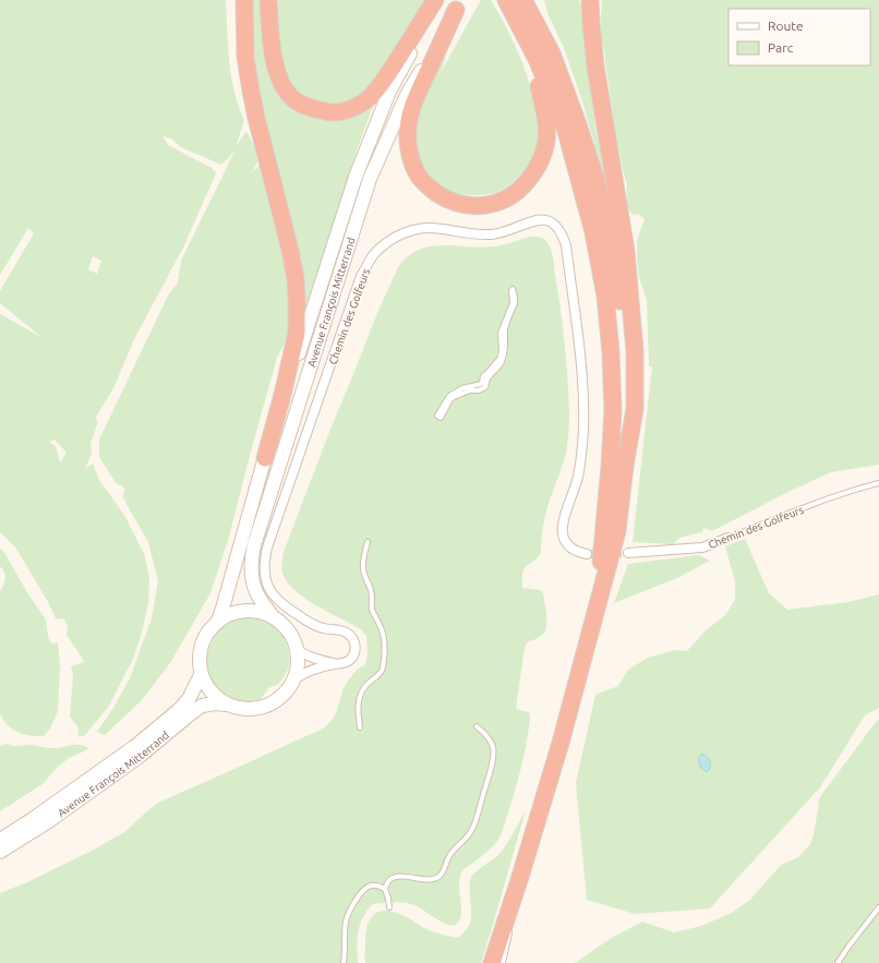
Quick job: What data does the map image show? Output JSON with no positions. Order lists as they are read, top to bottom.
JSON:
{
  "streets": {
    "main road": ["Avenue François Mitterrand"],
    "street": ["Chemin des Golfeurs"]
  },
  "crossings": [
    ["Avenue François Mitterrand", "Chemin des Golfeurs"]
  ],
  "legend": ["Route", "Parc"]
}
